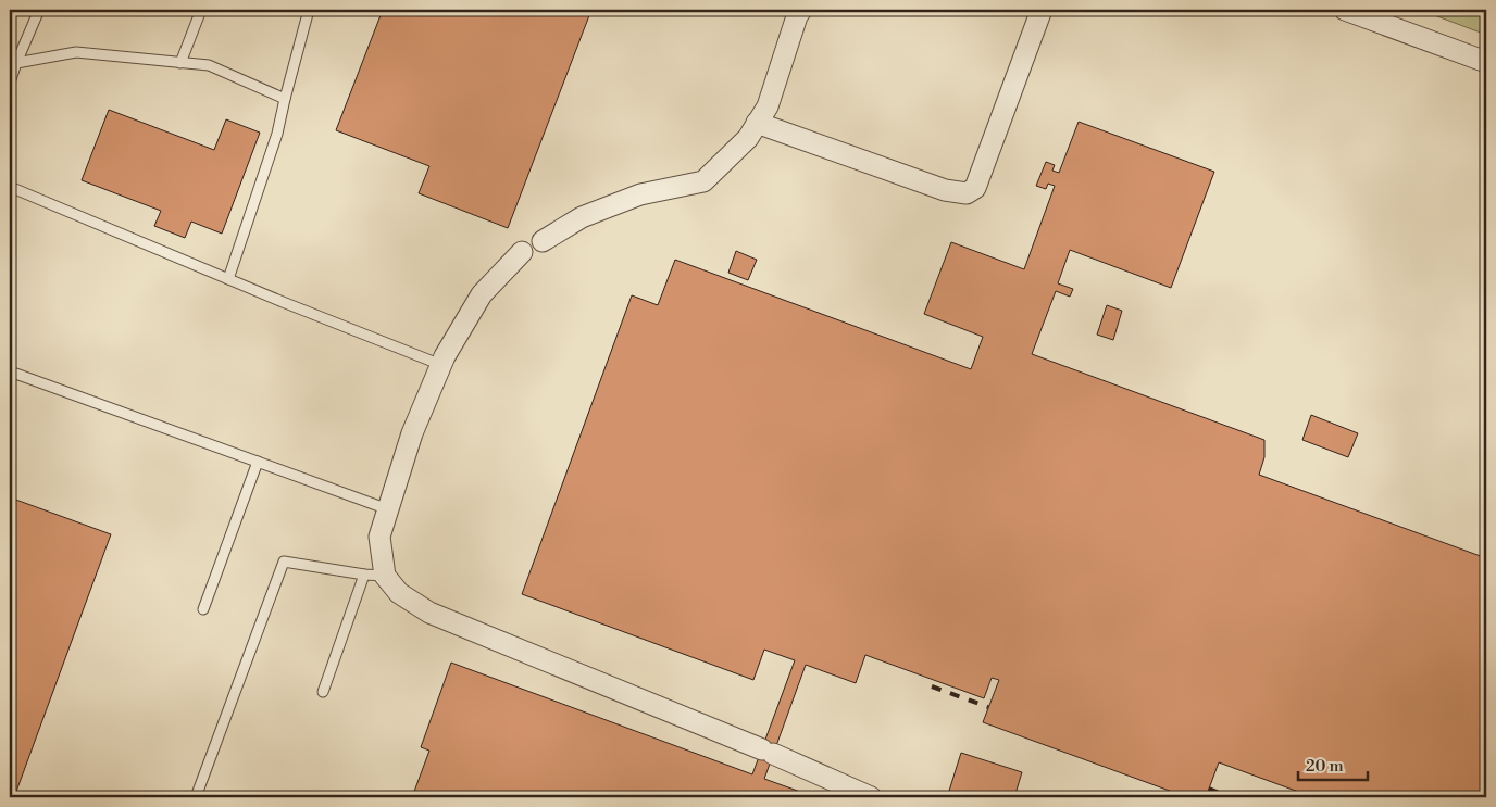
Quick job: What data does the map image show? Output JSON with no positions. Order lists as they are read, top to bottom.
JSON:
{
  "scale_bar": "20 m"
}
